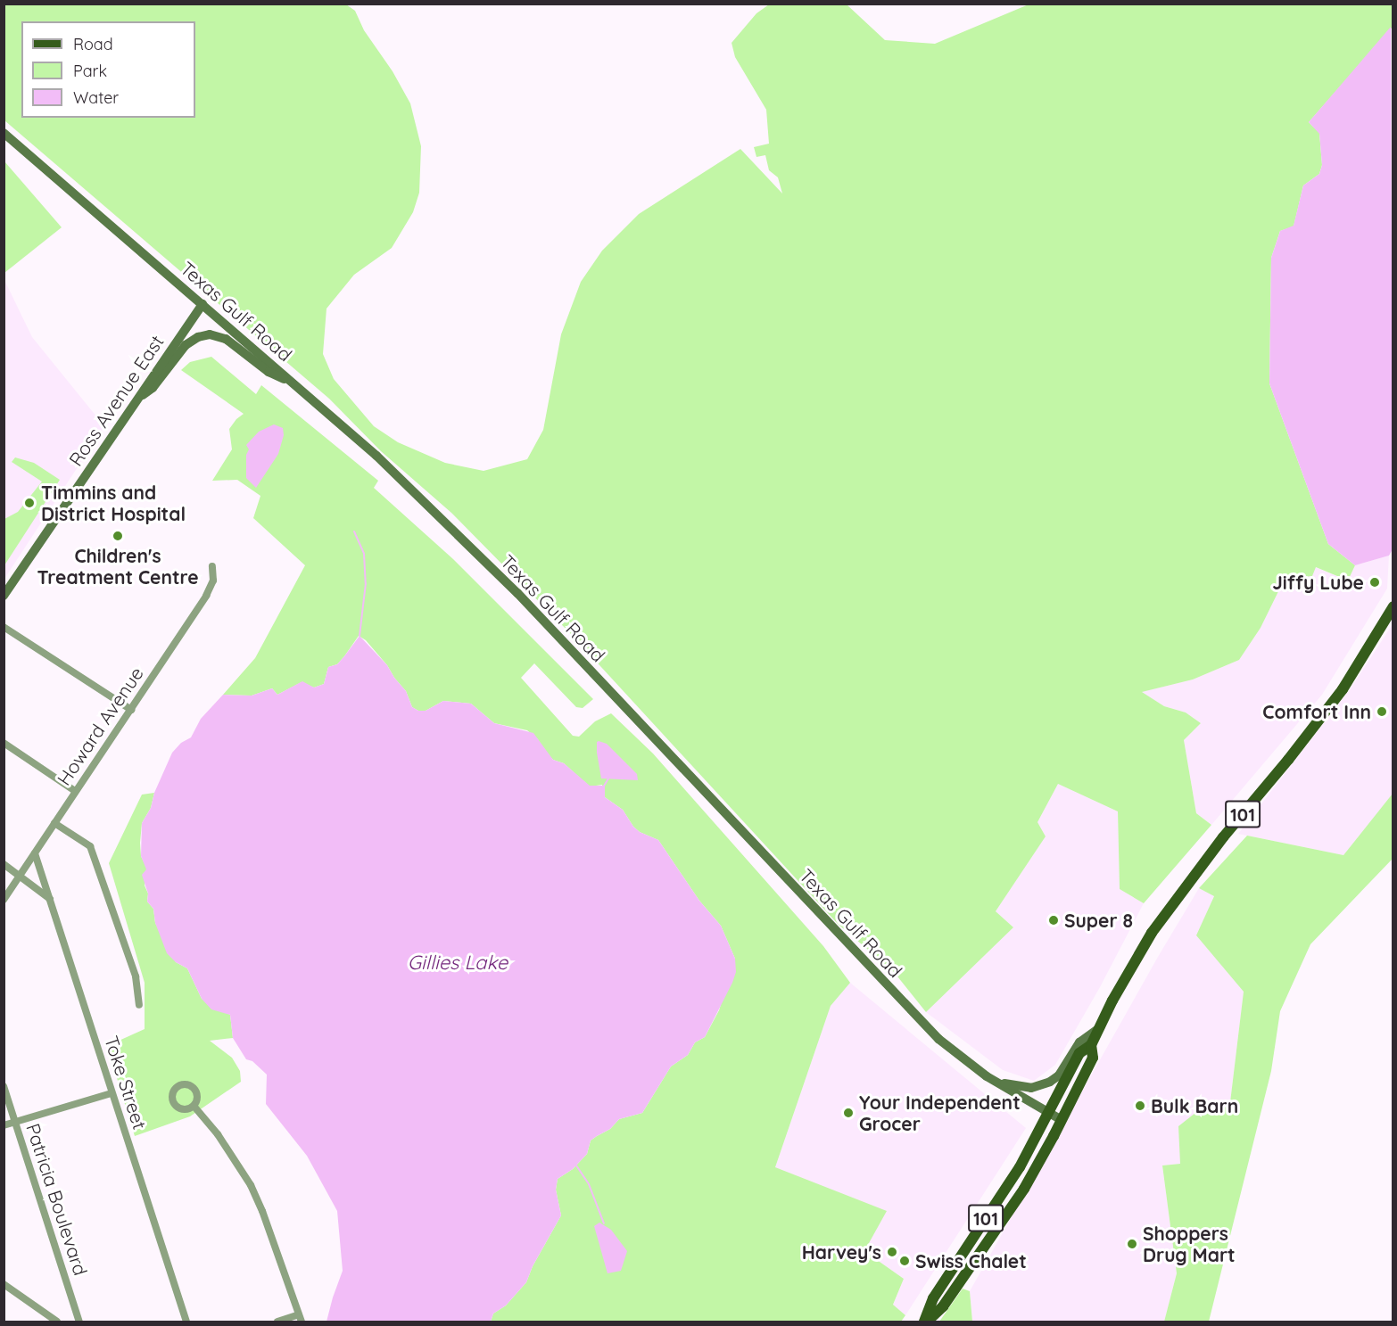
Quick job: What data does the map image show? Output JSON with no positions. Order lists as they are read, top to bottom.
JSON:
{
  "streets": {
    "main road": ["Texas Gulf Road", "Ross Avenue East", "101"],
    "street": ["Howard Avenue", "Toke Street", "Patricia Boulevard"]
  },
  "crossings": [
    ["Texas Gulf Road", "Ross Avenue East"],
    ["Texas Gulf Road", "101"],
    ["Howard Avenue", "Toke Street"]
  ],
  "water": ["Gillies Lake"],
  "places": [
    "Timmins and District Hospital",
    "Children's Treatment Centre",
    "Jiffy Lube",
    "Comfort Inn",
    "Super 8",
    "Bulk Barn",
    "Your Independent Grocer",
    "Shoppers Drug Mart",
    "Harvey's",
    "Swiss Chalet"
  ],
  "legend": ["Road", "Park", "Water"]
}
